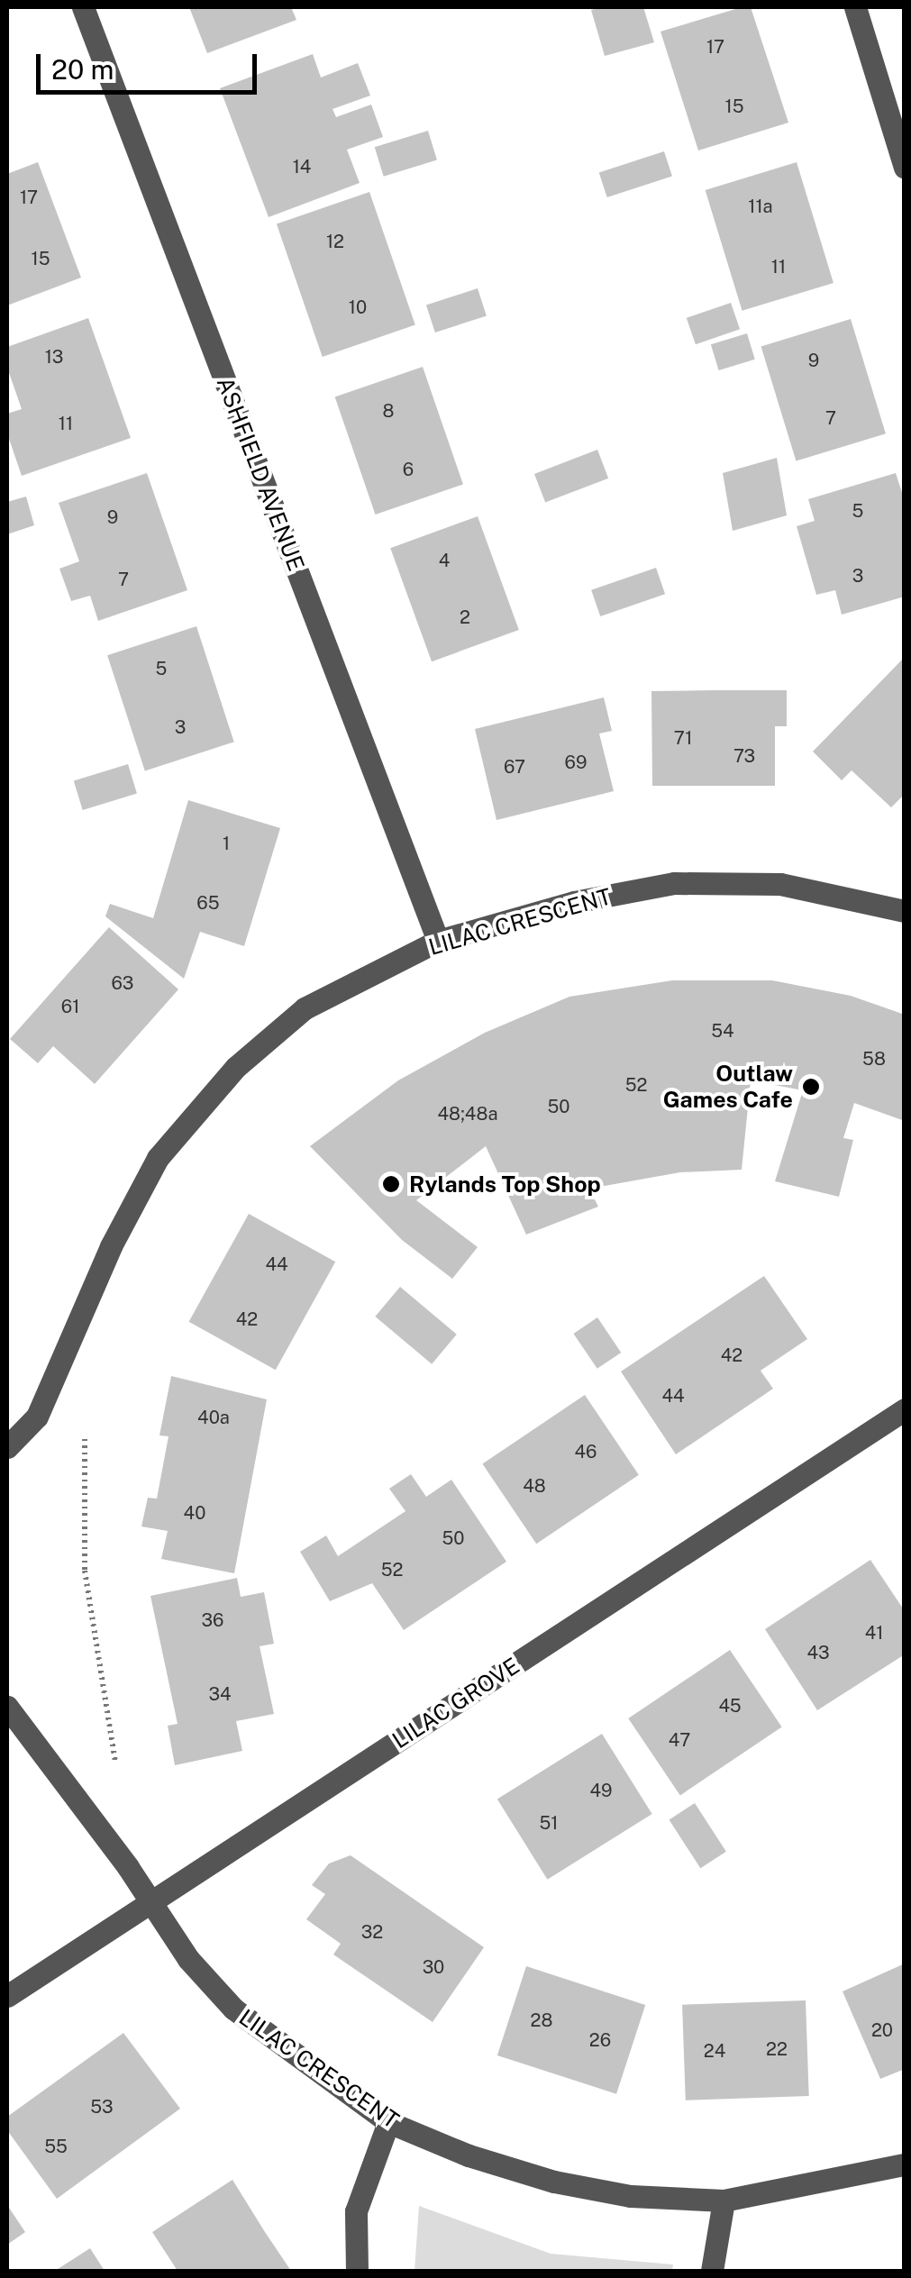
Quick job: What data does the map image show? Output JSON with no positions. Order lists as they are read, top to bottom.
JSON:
{
  "streets": {
    "street": ["ASHFIELD AVENUE", "LILAC CRESCENT", "LILAC GROVE"]
  },
  "crossings": [
    ["ASHFIELD AVENUE", "LILAC CRESCENT"],
    ["LILAC CRESCENT", "LILAC GROVE"]
  ],
  "places": ["Outlaw Games Cafe", "Rylands Top Shop"],
  "house_numbers": [
    "17",
    "15",
    "14",
    "17",
    "11a",
    "12",
    "15",
    "11",
    "10",
    "13",
    "9",
    "8",
    "7",
    "11",
    "6",
    "5",
    "9",
    "4",
    "3",
    "7",
    "2",
    "5",
    "3",
    "71",
    "73",
    "69",
    "67",
    "1",
    "65",
    "63",
    "61",
    "54",
    "58",
    "52",
    "50",
    "48;48a",
    "44",
    "42",
    "42",
    "44",
    "40a",
    "46",
    "48",
    "40",
    "50",
    "52",
    "36",
    "41",
    "43",
    "34",
    "45",
    "47",
    "49",
    "51",
    "32",
    "30",
    "28",
    "20",
    "26",
    "22",
    "24",
    "53",
    "55"
  ],
  "scale_bar": "20 m"
}
